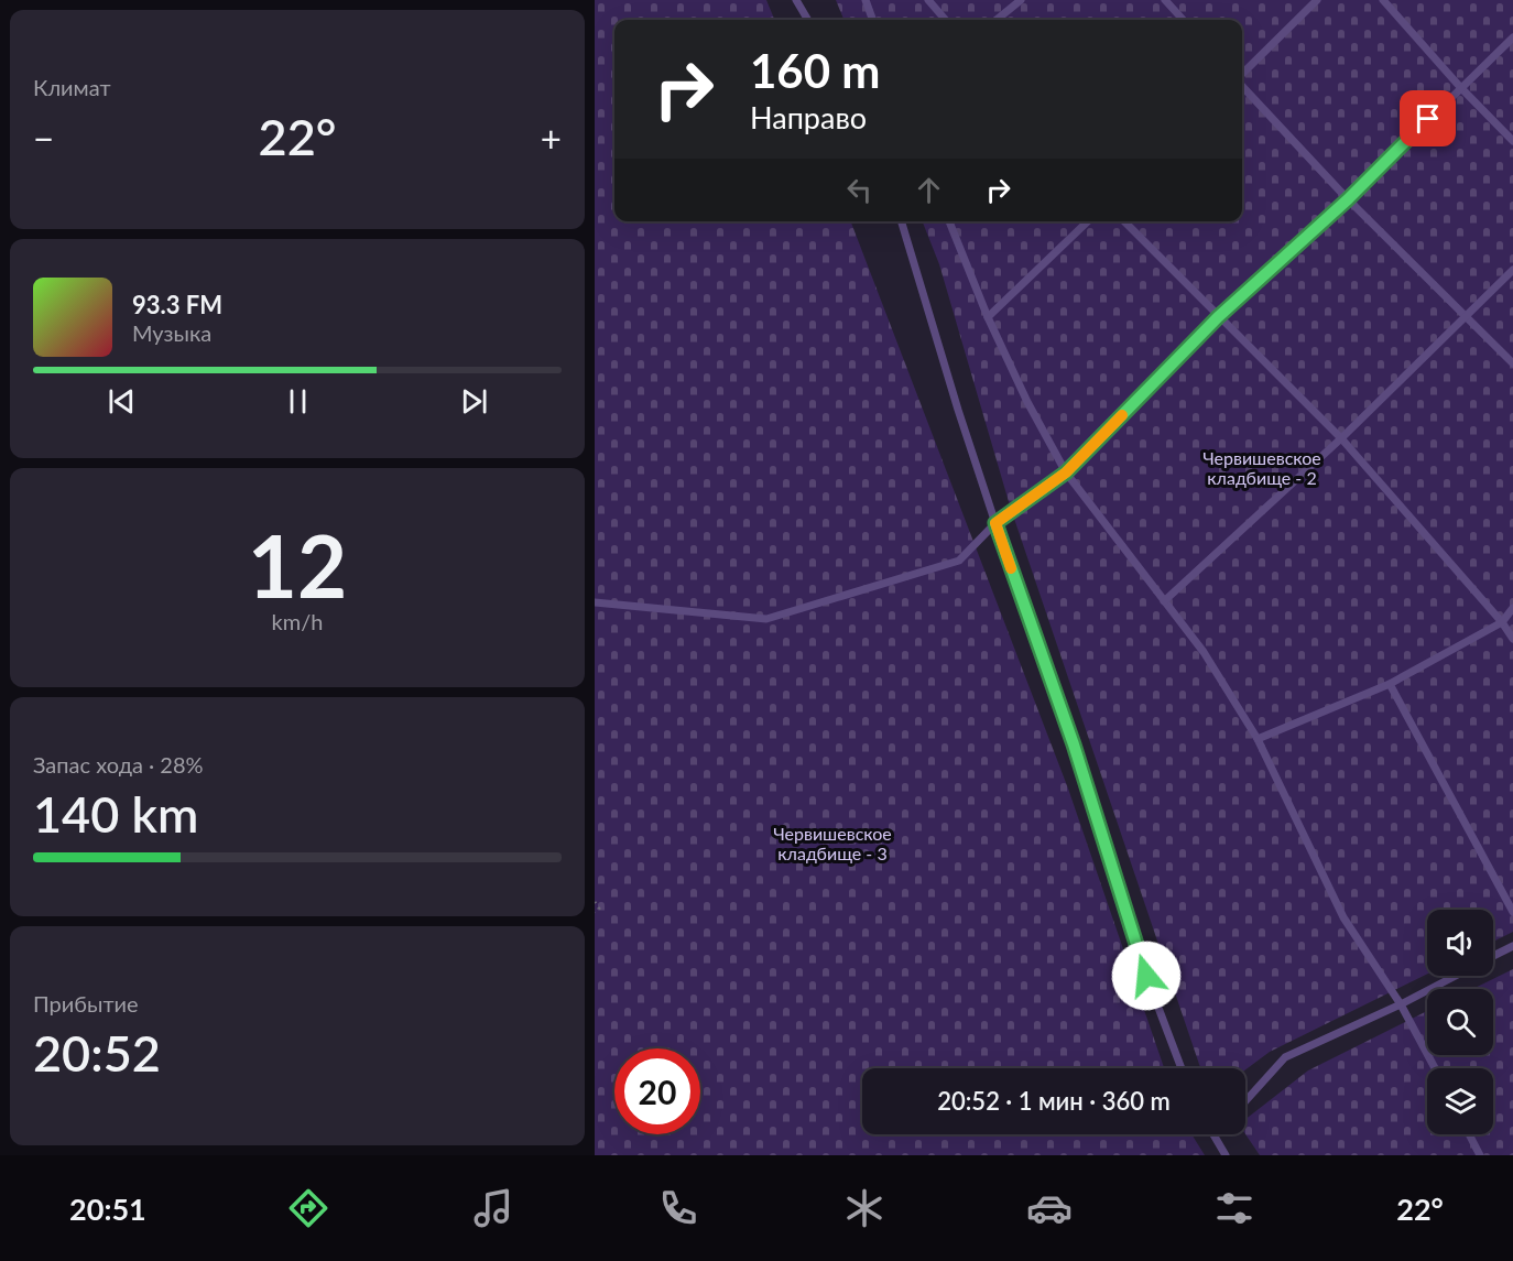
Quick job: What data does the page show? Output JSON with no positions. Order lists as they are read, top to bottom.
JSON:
{
  "parks": ["Червишевское кладбище - 2", "Червишевское кладбище - 3"],
  "page": {
    "tile": [
      "Климат",
      ["12", "km/h"],
      ["Запас хода · 28%", "140 km"],
      ["Прибытие", "20:52"]
    ],
    "turn": ["160 m", "Направо"],
    "heat": ["−", "22°", "+"],
    "song": ["93.3 FM", "Музыка"],
    "limit": "20",
    "trip": "20:52 · 1 мин · 360 m",
    "tabs": ["20:51", "22°"]
  }
}
